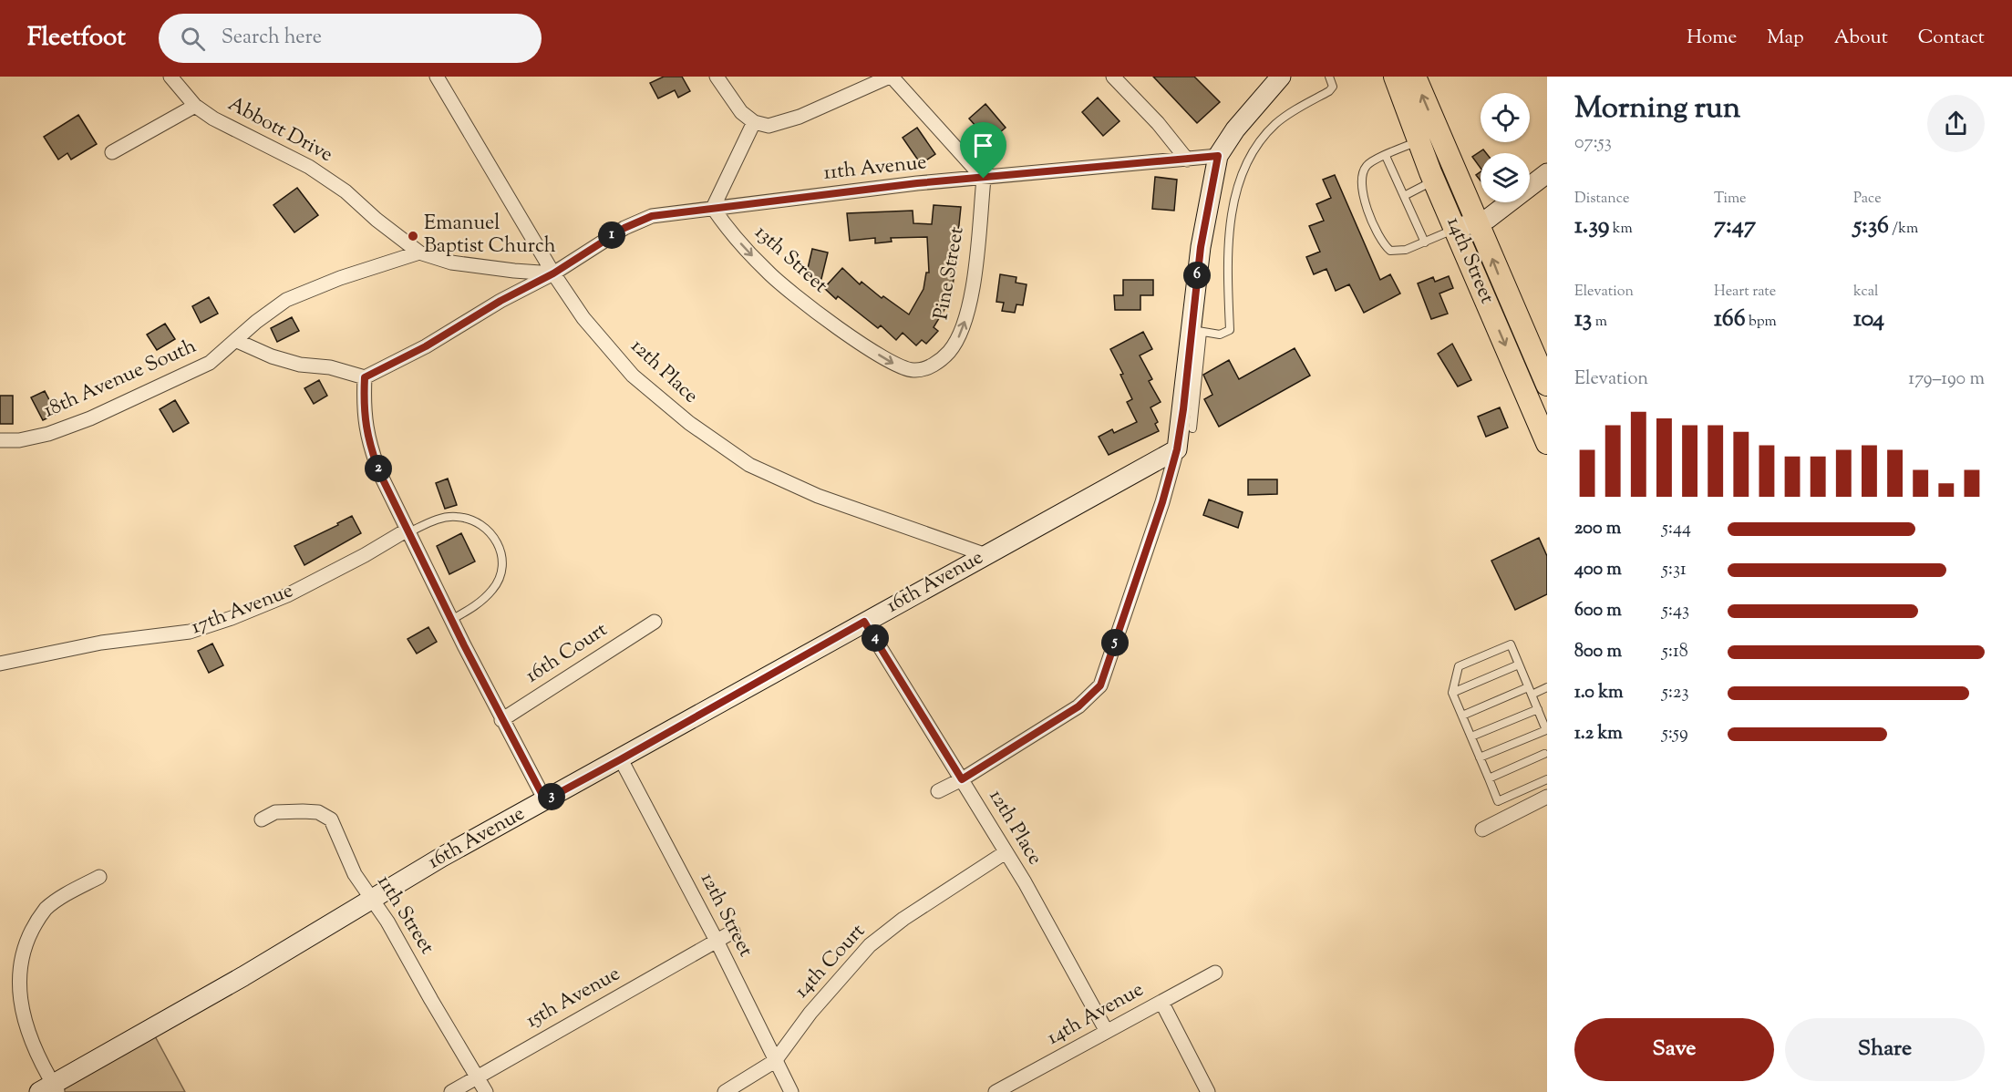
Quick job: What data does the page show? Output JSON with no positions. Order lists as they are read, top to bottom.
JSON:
{
  "streets": {
    "main road": ["14th Street"],
    "street": [
      "Abbott Drive",
      "11th Avenue",
      "13th Street",
      "Pine Street",
      "12th Place",
      "18th Avenue South",
      "16th Avenue",
      "17th Avenue",
      "16th Court",
      "11th Street",
      "12th Street",
      "14th Court",
      "15th Avenue",
      "14th Avenue"
    ]
  },
  "crossings": [
    ["Abbott Drive", "18th Avenue South"],
    ["11th Avenue", "13th Street"],
    ["11th Avenue", "Pine Street"],
    ["11th Avenue", "12th Place"],
    ["13th Street", "Pine Street"],
    ["12th Place", "16th Avenue"],
    ["12th Place", "14th Court"],
    ["12th Place", "14th Avenue"],
    ["16th Avenue", "11th Street"],
    ["16th Avenue", "12th Street"],
    ["11th Street", "15th Avenue"],
    ["12th Street", "14th Court"],
    ["12th Street", "15th Avenue"]
  ],
  "one_way": ["13th Street", "Pine Street"],
  "places": ["Emanuel Baptist Church"],
  "page": {
    "header": "Fleetfoot",
    "search": "Search here",
    "nav": [
      "Home",
      "Map",
      "About",
      "Contact"
    ],
    "heading": ["Morning run", "07:53"],
    "stats": [
      ["Distance", "1.39 km"],
      ["Time", "7:47"],
      ["Pace", "5:36 /km"],
      ["Elevation", "13 m"],
      ["Heart rate", "166 bpm"],
      ["kcal", "104"]
    ],
    "pins": [
      "1",
      "6",
      "2",
      "4",
      "5",
      "3"
    ],
    "chart": ["Elevation", "179–190 m"],
    "list": [
      {
        "name": "200 m",
        "note": "5:44"
      },
      {
        "name": "400 m",
        "note": "5:31"
      },
      {
        "name": "600 m",
        "note": "5:43"
      },
      {
        "name": "800 m",
        "note": "5:18"
      },
      {
        "name": "1.0 km",
        "note": "5:23"
      },
      {
        "name": "1.2 km",
        "note": "5:59"
      }
    ],
    "buttons": ["Save", "Share"]
  }
}
